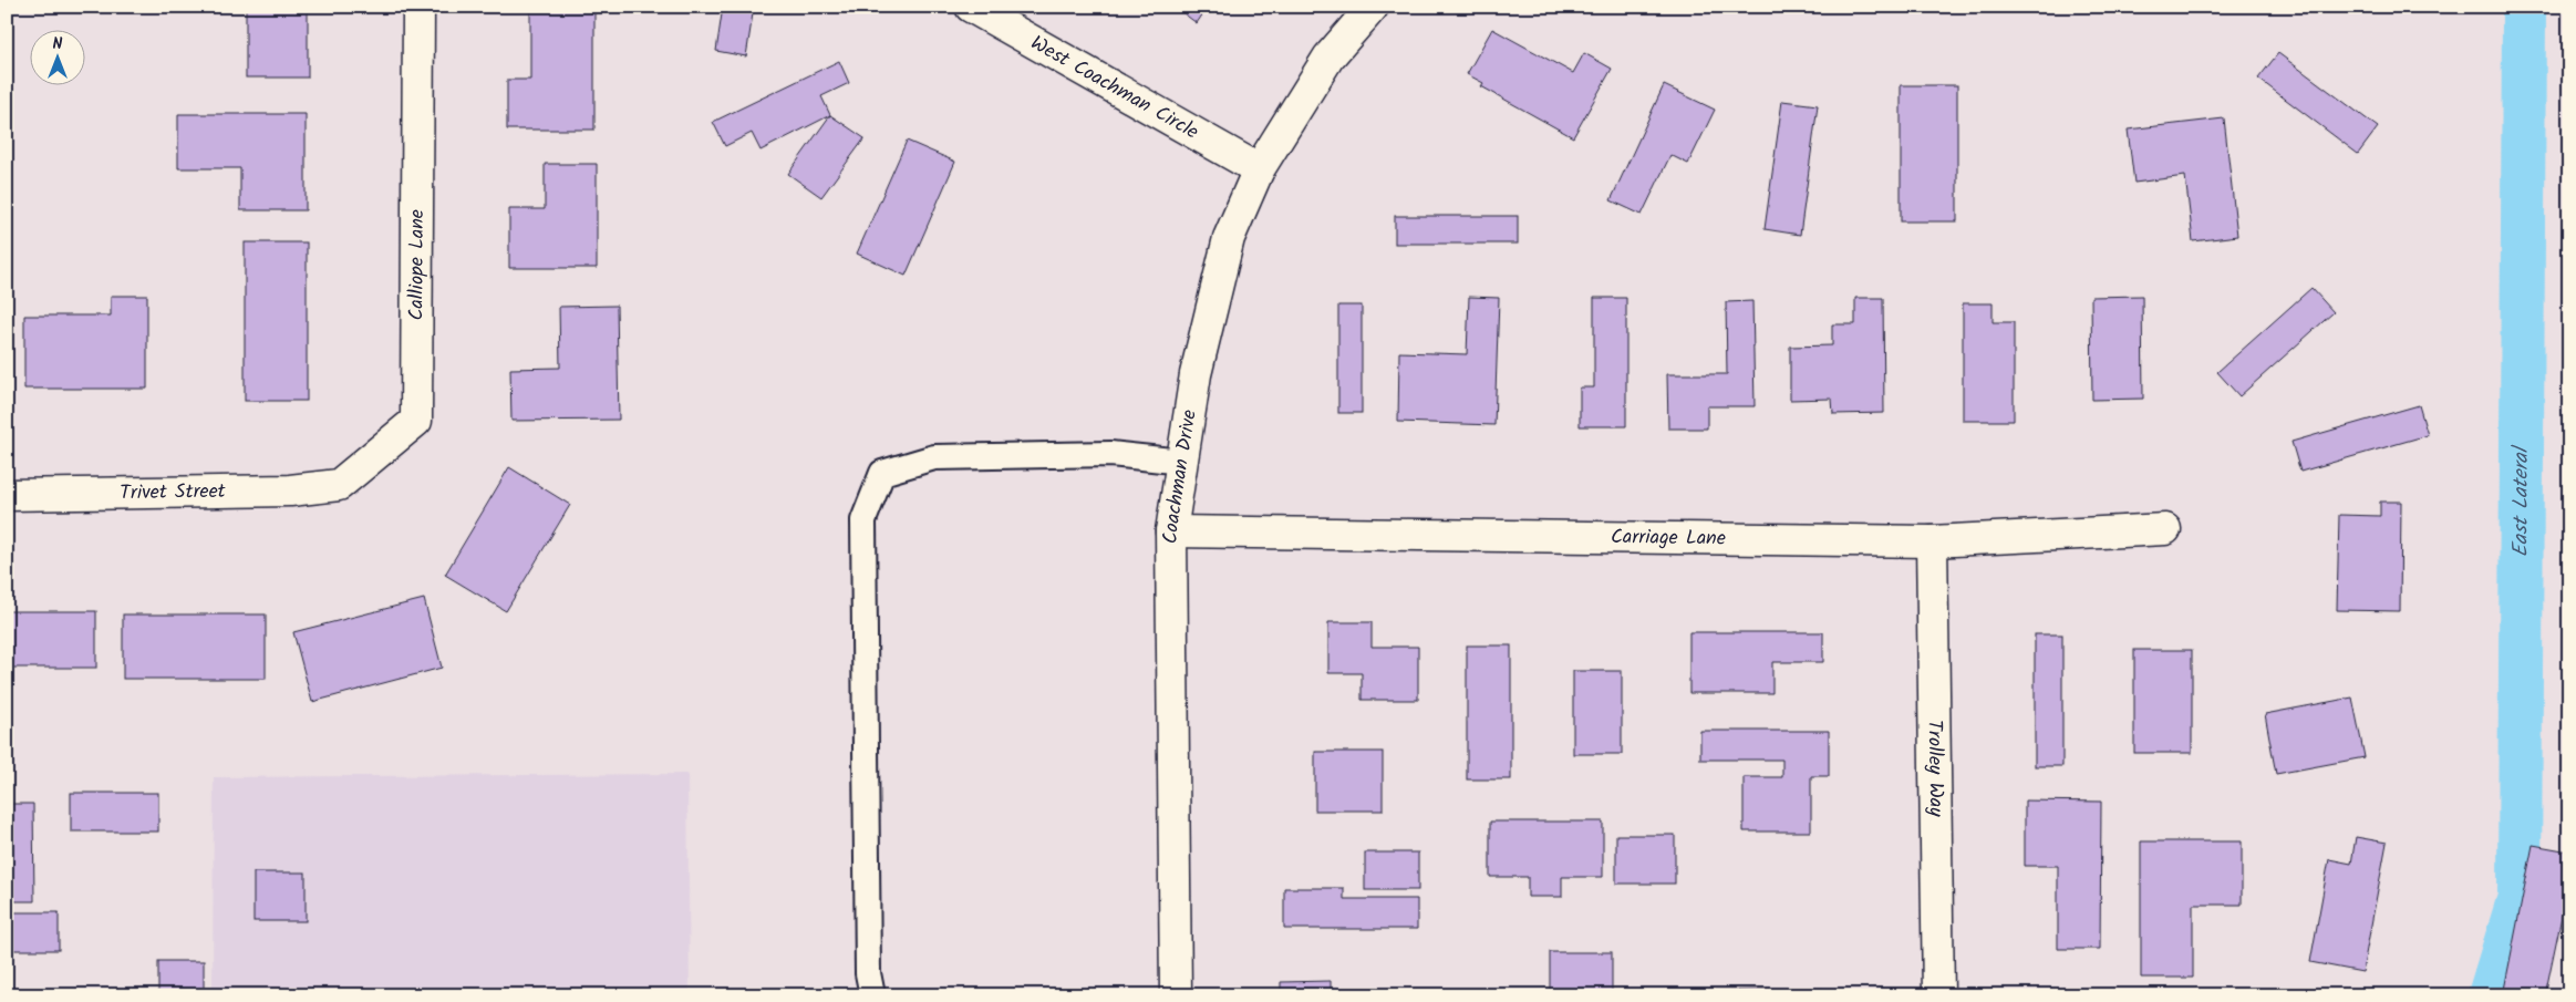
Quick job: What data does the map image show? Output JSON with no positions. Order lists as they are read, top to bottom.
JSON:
{
  "streets": {
    "street": [
      "West Coachman Circle",
      "Calliope Lane",
      "Coachman Drive",
      "Trivet Street",
      "Carriage Lane",
      "Trolley Way"
    ]
  },
  "crossings": [
    ["West Coachman Circle", "Coachman Drive"],
    ["Calliope Lane", "Trivet Street"],
    ["Coachman Drive", "Carriage Lane"],
    ["Carriage Lane", "Trolley Way"]
  ],
  "water": ["East Lateral"],
  "north": "top"
}
